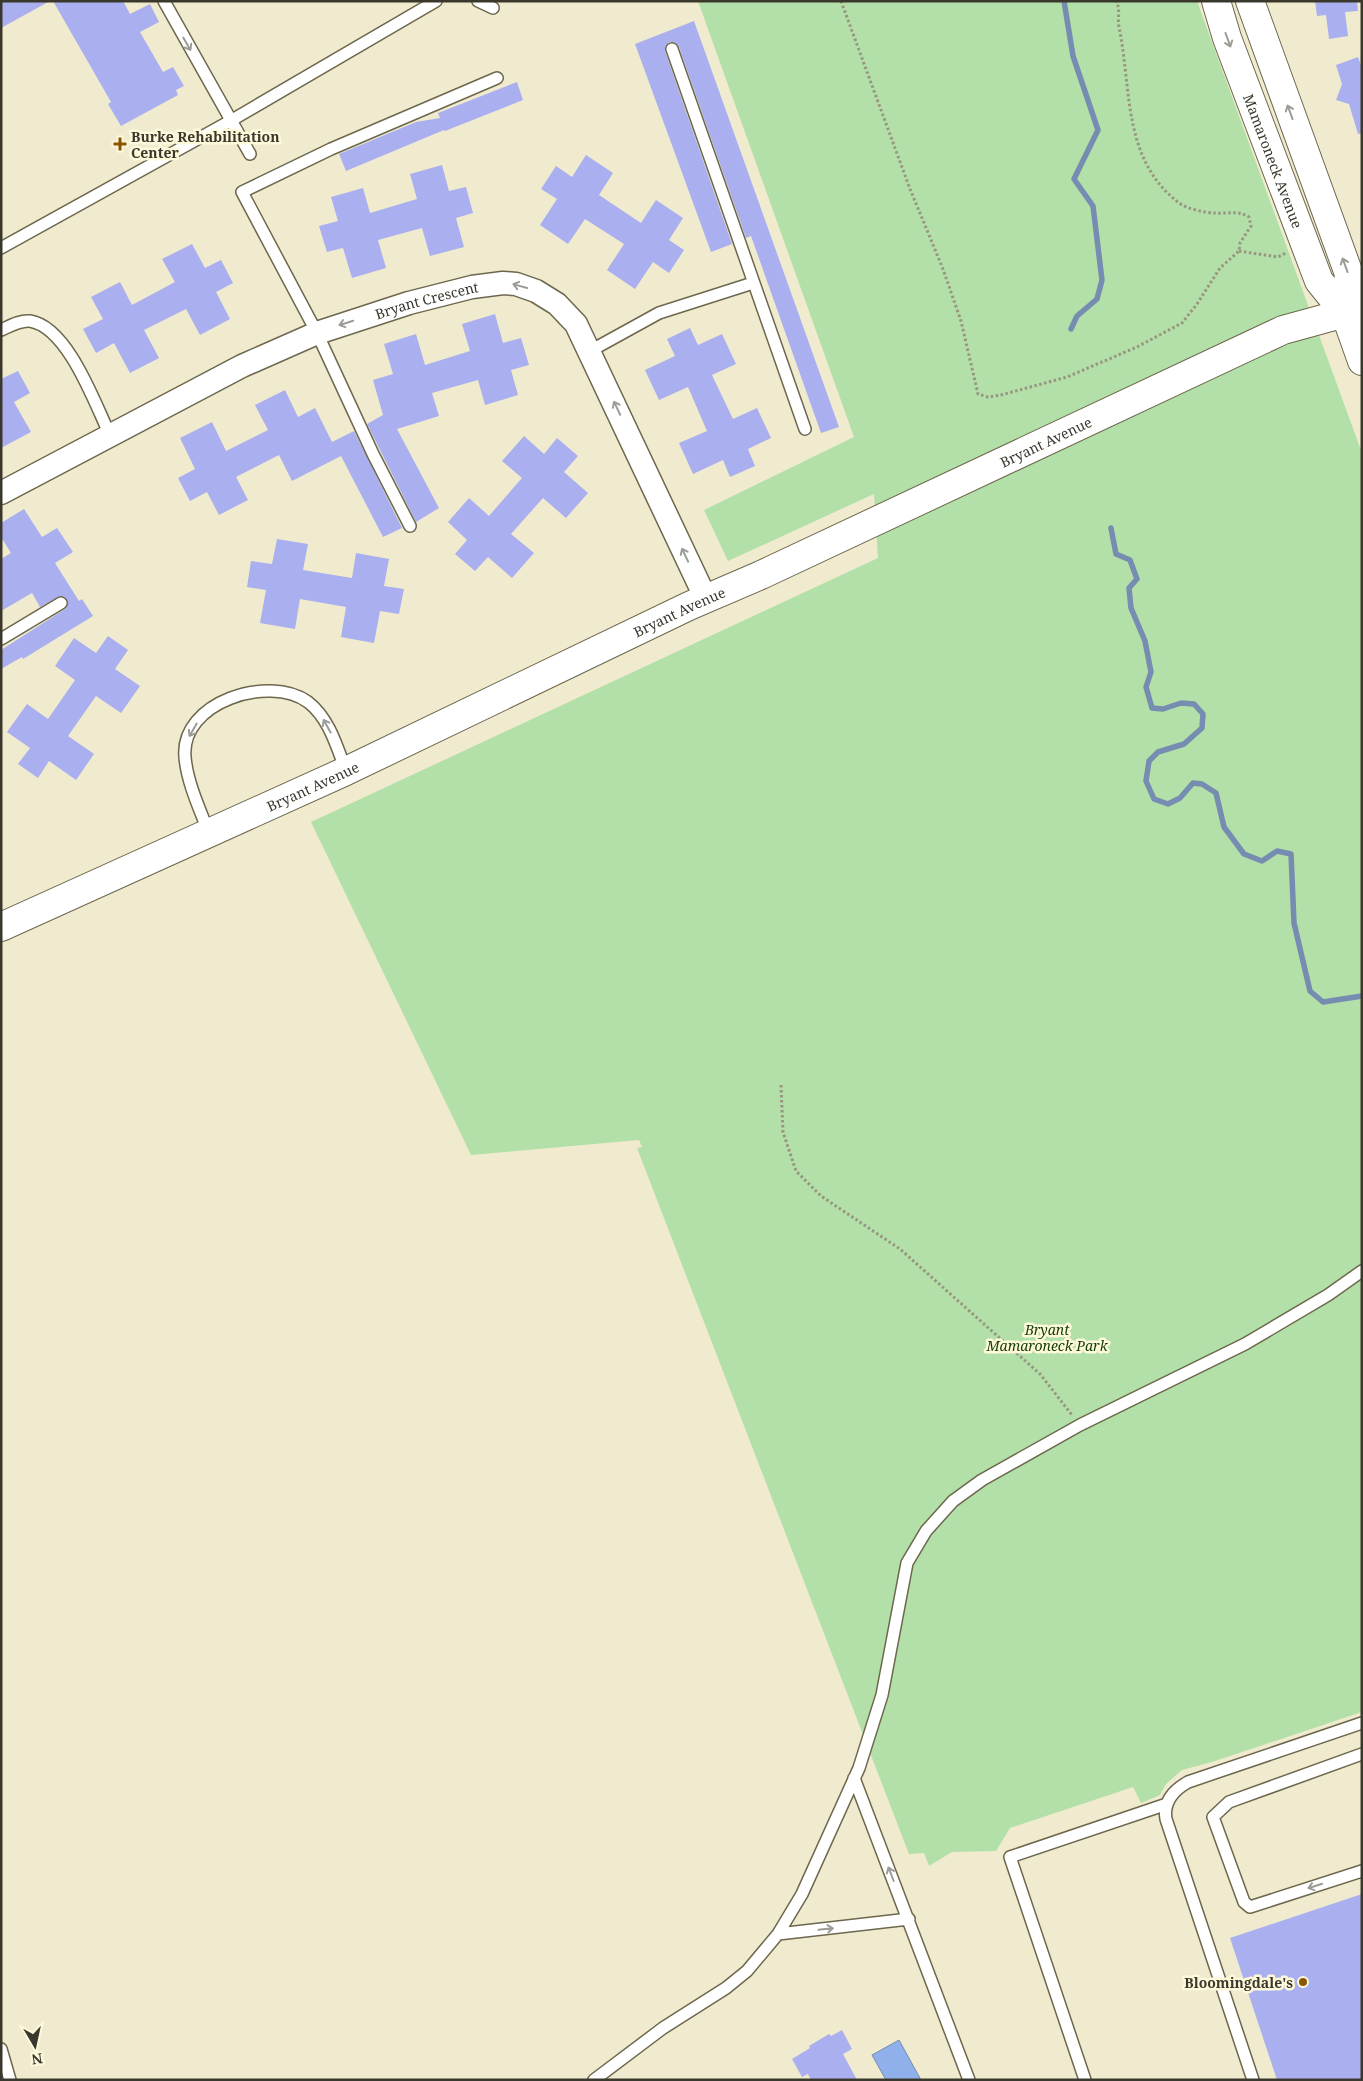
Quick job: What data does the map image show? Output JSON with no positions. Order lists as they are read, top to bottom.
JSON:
{
  "streets": {
    "street": ["Mamaroneck Avenue", "Bryant Crescent", "Bryant Avenue"]
  },
  "crossings": [
    ["Mamaroneck Avenue", "Bryant Avenue"],
    ["Bryant Crescent", "Bryant Avenue"]
  ],
  "one_way": ["Bryant Crescent"],
  "parks": ["Bryant Mamaroneck Park"],
  "places": {
    "health": ["Burke Rehabilitation Center"],
    "other": ["Bloomingdale's"]
  },
  "north": "bottom"
}
